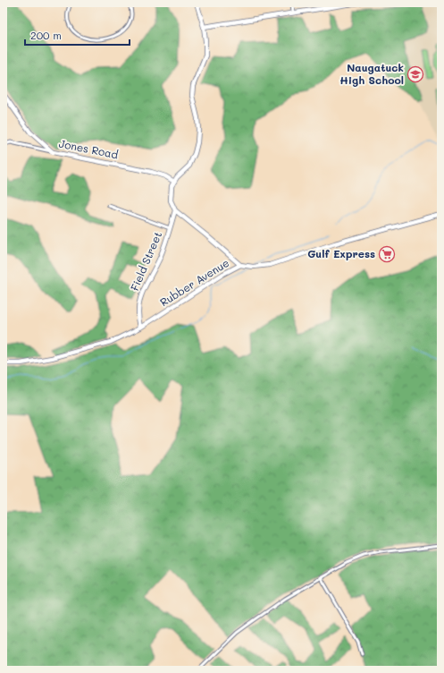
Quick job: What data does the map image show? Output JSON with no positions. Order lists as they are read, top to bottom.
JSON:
{
  "streets": {
    "street": ["Jones Road", "Field Street", "Rubber Avenue"]
  },
  "crossings": [
    ["Field Street", "Rubber Avenue"]
  ],
  "places": {
    "school or university": ["Naugatuck High School"],
    "supermarket": ["Gulf Express"]
  },
  "scale_bar": "200 m"
}
